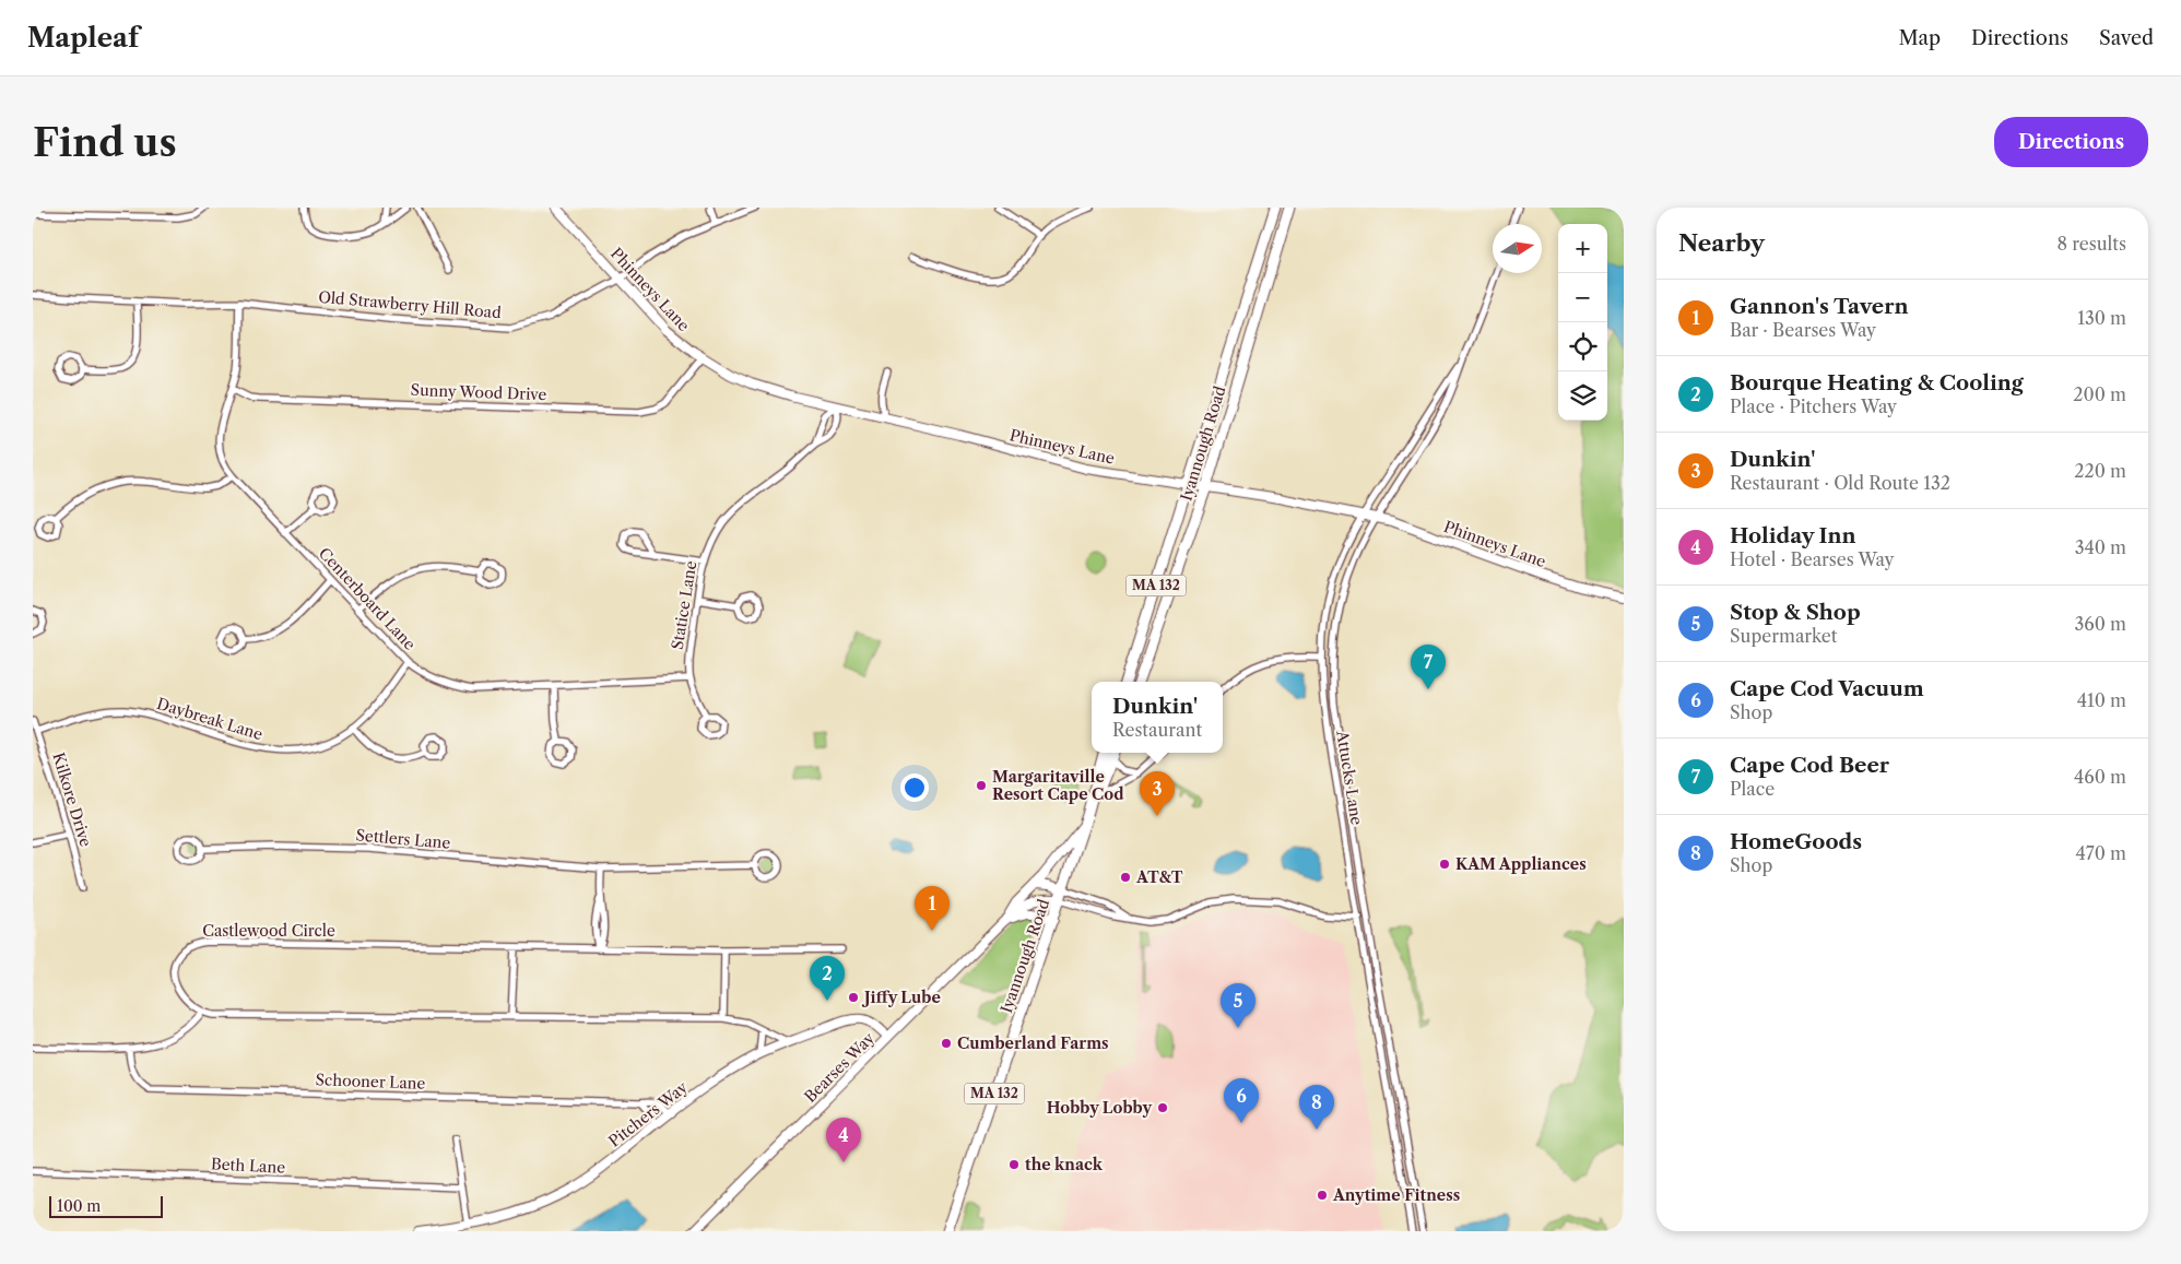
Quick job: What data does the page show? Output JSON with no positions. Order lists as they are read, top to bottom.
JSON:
{
  "streets": {
    "main road": [
      "Phinneys Lane",
      "Iyannough Road",
      "MA 132",
      "Bearses Way",
      "Pitchers Way"
    ],
    "street": [
      "Old Strawberry Hill Road",
      "Sunny Wood Drive",
      "Centerboard Lane",
      "Statice Lane",
      "Daybreak Lane",
      "Attucks Lane",
      "Kilkore Drive",
      "Settlers Lane",
      "Castlewood Circle",
      "Schooner Lane",
      "Beth Lane"
    ]
  },
  "crossings": [
    ["Phinneys Lane", "Old Strawberry Hill Road"],
    ["Phinneys Lane", "Sunny Wood Drive"],
    ["Phinneys Lane", "Iyannough Road"],
    ["Phinneys Lane", "Statice Lane"],
    ["Phinneys Lane", "Attucks Lane"],
    ["Old Strawberry Hill Road", "Centerboard Lane"],
    ["Sunny Wood Drive", "Centerboard Lane"],
    ["Iyannough Road", "Bearses Way"],
    ["Centerboard Lane", "Statice Lane"],
    ["Centerboard Lane", "Daybreak Lane"],
    ["Daybreak Lane", "Kilkore Drive"],
    ["Attucks Lane", "Bearses Way"],
    ["Bearses Way", "Pitchers Way"],
    ["Schooner Lane", "Pitchers Way"]
  ],
  "places": [
    "Margaritaville Resort Cape Cod",
    "KAM Appliances",
    "AT&T",
    "Jiffy Lube",
    "Cumberland Farms",
    "Hobby Lobby",
    "the knack",
    "Anytime Fitness"
  ],
  "scale_bar": "100 m",
  "north": "right",
  "page": {
    "header": "Mapleaf",
    "nav": ["Map", "Directions", "Saved"],
    "buttons": "Directions",
    "title": "Find us",
    "heading": ["Nearby", "8 results"],
    "map_buttons": ["+", "−"],
    "list": [
      {
        "mark": "1",
        "name": "Gannon's Tavern",
        "note": "Bar · Bearses Way",
        "value": "130 m"
      },
      {
        "mark": "2",
        "name": "Bourque Heating & Cooling",
        "note": "Place · Pitchers Way",
        "value": "200 m"
      },
      {
        "mark": "3",
        "name": "Dunkin'",
        "note": "Restaurant · Old Route 132",
        "value": "220 m"
      },
      {
        "mark": "4",
        "name": "Holiday Inn",
        "note": "Hotel · Bearses Way",
        "value": "340 m"
      },
      {
        "mark": "5",
        "name": "Stop & Shop",
        "note": "Supermarket",
        "value": "360 m"
      },
      {
        "mark": "6",
        "name": "Cape Cod Vacuum",
        "note": "Shop",
        "value": "410 m"
      },
      {
        "mark": "7",
        "name": "Cape Cod Beer",
        "note": "Place",
        "value": "460 m"
      },
      {
        "mark": "8",
        "name": "HomeGoods",
        "note": "Shop",
        "value": "470 m"
      }
    ],
    "pins": [
      "7",
      "3",
      "1",
      "2",
      "5",
      "6",
      "8",
      "4"
    ],
    "popup": ["Dunkin'", "Restaurant"],
    "scale": "100 m"
  }
}
